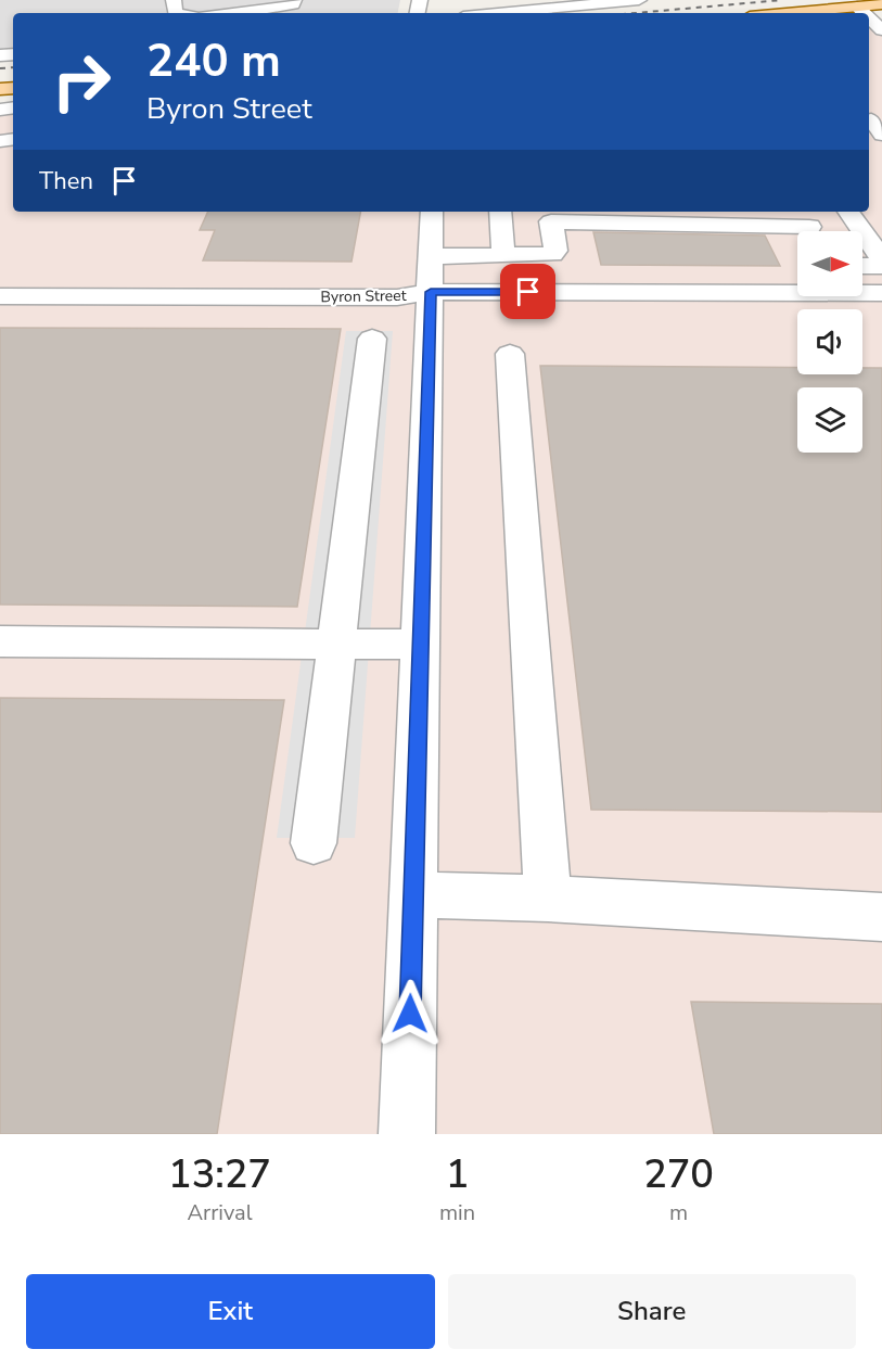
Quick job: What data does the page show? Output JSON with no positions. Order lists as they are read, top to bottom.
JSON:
{
  "streets": {
    "street": ["Byron Street"]
  },
  "north": "right",
  "page": {
    "turn": ["240 m", "Byron Street"],
    "then": "Then",
    "eta": [
      "13:27",
      "Arrival",
      "1",
      "min",
      "270",
      "m"
    ],
    "buttons": ["Exit", "Share"]
  }
}
